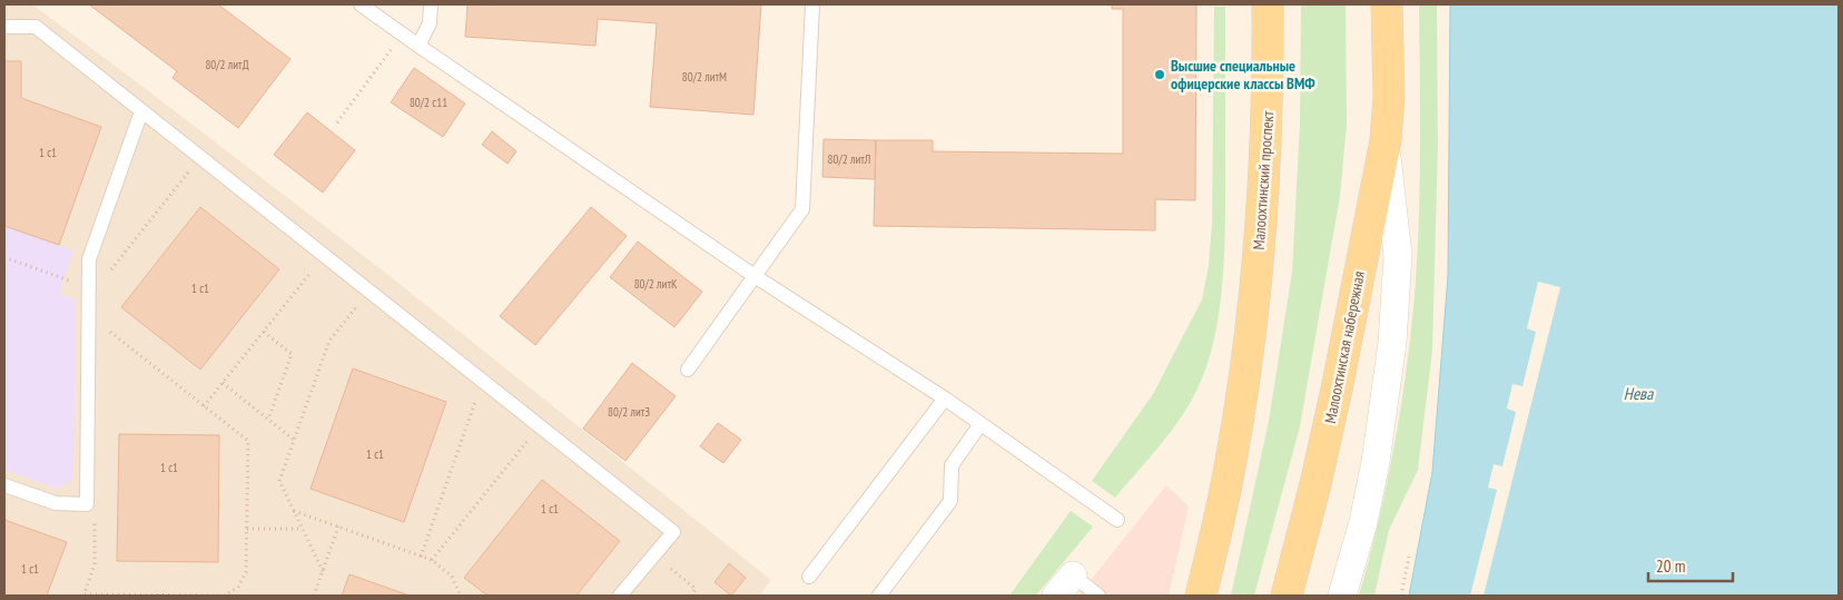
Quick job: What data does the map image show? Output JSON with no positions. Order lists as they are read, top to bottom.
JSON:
{
  "streets": {
    "main road": ["Малоохтинский проспект", "Малоохтинская набережная"]
  },
  "water": ["Нева"],
  "places": ["Высшие специальные офицерские классы ВМФ"],
  "house_numbers": [
    "80/2 литД",
    "80/2 литМ",
    "80/2 с11",
    "1 с1",
    "80/2 литЛ",
    "80/2 литК",
    "1 с1",
    "80/2 литЗ",
    "1 с1",
    "1 с1",
    "1 с1",
    "1 с1"
  ],
  "scale_bar": "20 m"
}
